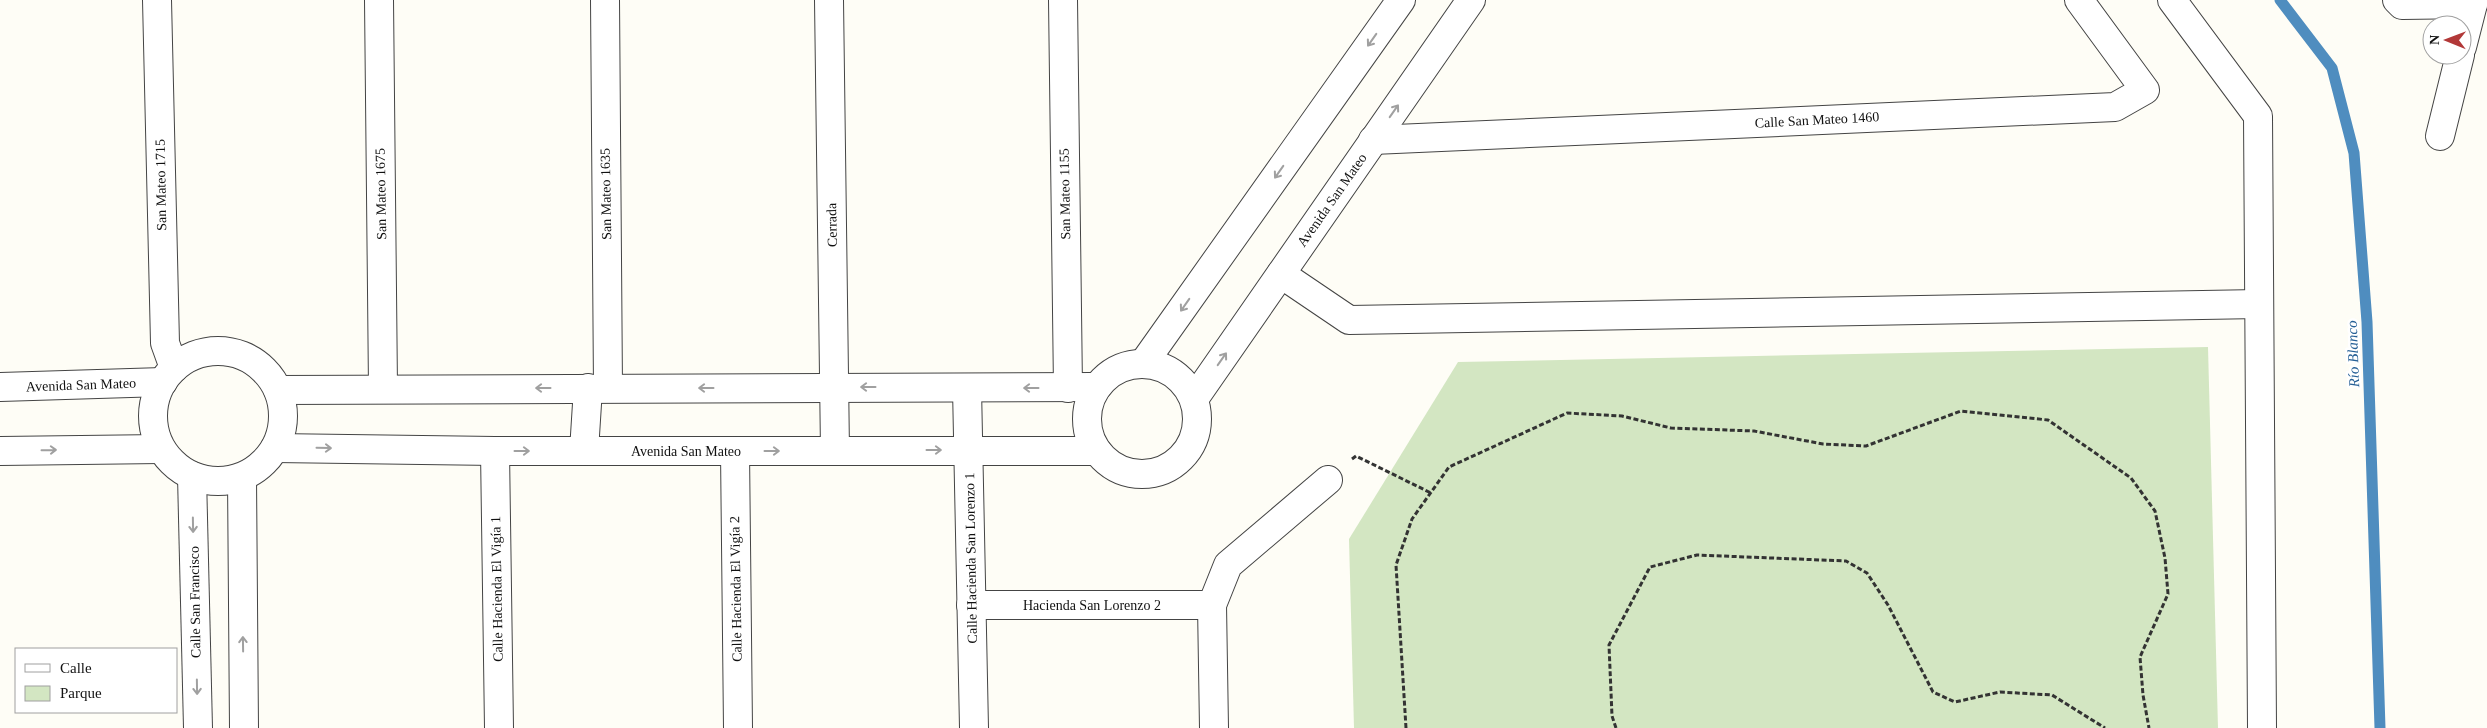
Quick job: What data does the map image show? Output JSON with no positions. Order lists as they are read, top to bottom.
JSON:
{
  "streets": {
    "street": [
      "Calle San Mateo 1460",
      "San Mateo 1715",
      "San Mateo 1675",
      "San Mateo 1635",
      "San Mateo 1155",
      "Avenida San Mateo",
      "Cerrada",
      "Calle Hacienda San Lorenzo 1",
      "Calle Hacienda El Vigía 1",
      "Calle Hacienda El Vigía 2",
      "Calle San Francisco",
      "Hacienda San Lorenzo 2"
    ]
  },
  "crossings": [
    ["Calle San Mateo 1460", "Avenida San Mateo"],
    ["San Mateo 1715", "Avenida San Mateo"],
    ["San Mateo 1715", "Calle San Francisco"],
    ["San Mateo 1635", "Avenida San Mateo"],
    ["Avenida San Mateo", "Cerrada"],
    ["Avenida San Mateo", "Calle Hacienda San Lorenzo 1"],
    ["Avenida San Mateo", "Calle Hacienda El Vigía 1"],
    ["Avenida San Mateo", "Calle Hacienda El Vigía 2"],
    ["Avenida San Mateo", "Calle San Francisco"],
    ["Calle Hacienda San Lorenzo 1", "Hacienda San Lorenzo 2"]
  ],
  "water": ["Río Blanco"],
  "legend": ["Calle", "Parque"],
  "north": "left"
}
